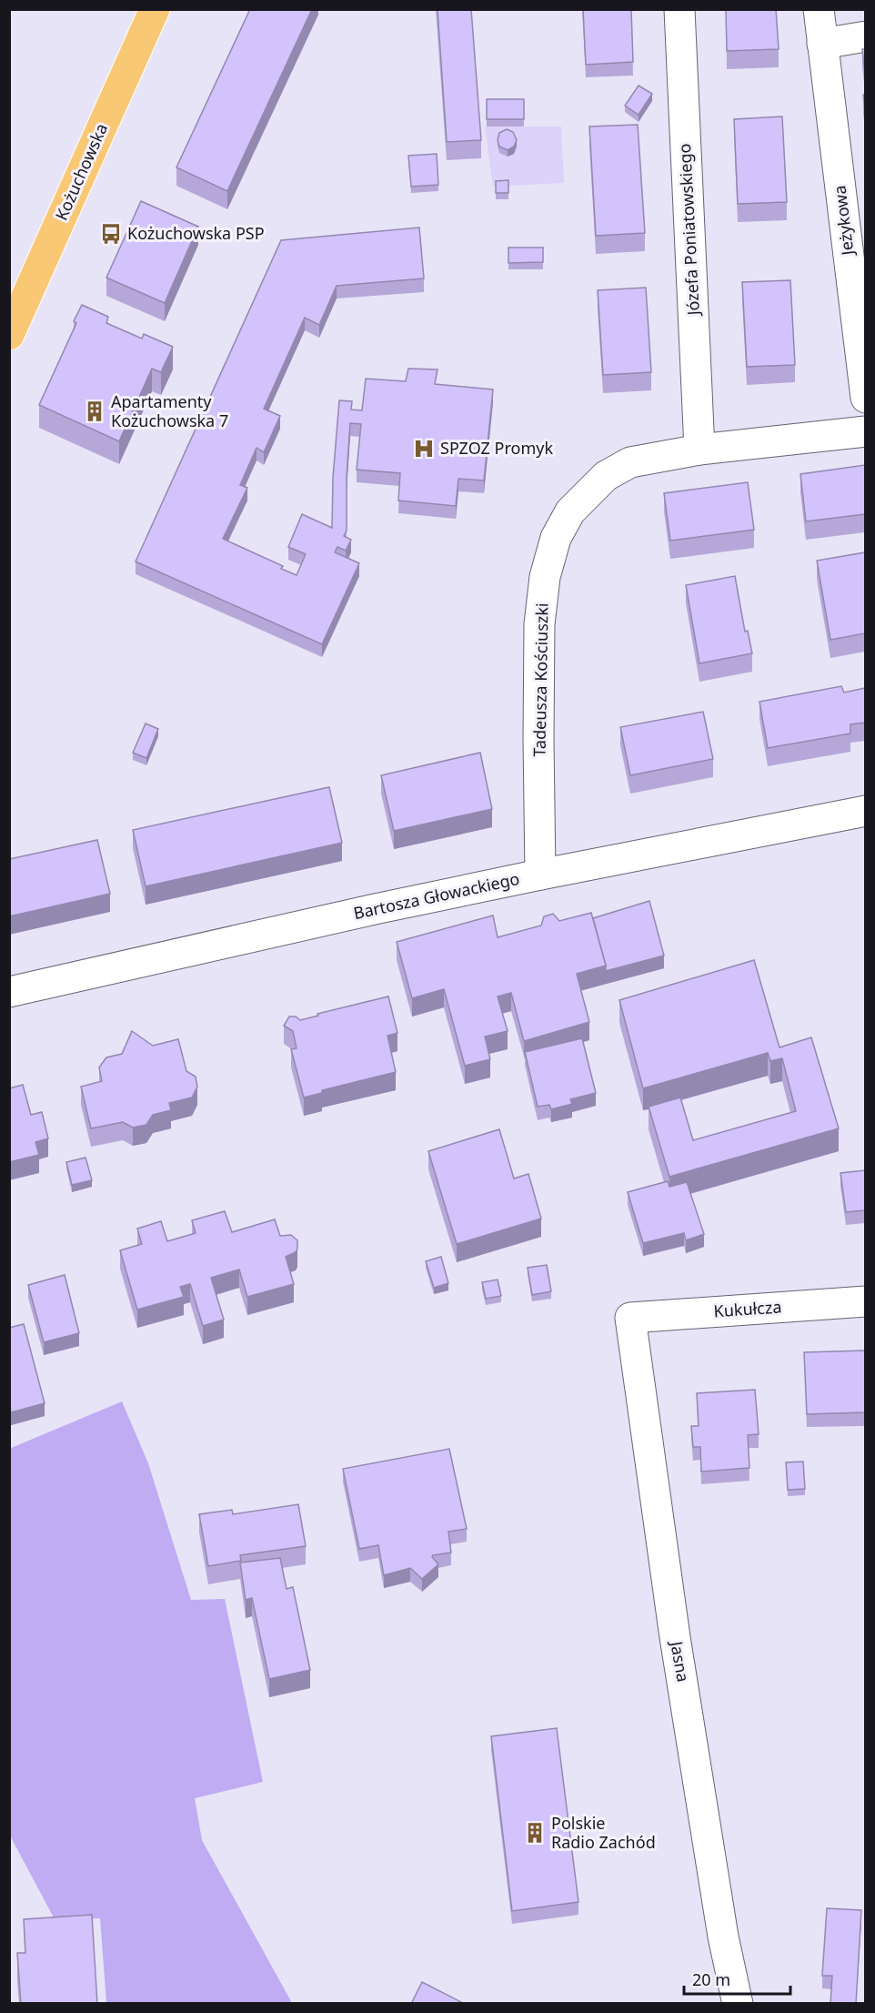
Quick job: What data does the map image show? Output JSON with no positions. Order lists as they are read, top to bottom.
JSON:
{
  "streets": {
    "main road": ["Kożuchowska"],
    "street": [
      "Jeżykowa",
      "Józefa Poniatowskiego",
      "Tadeusza Kościuszki",
      "Bartosza Głowackiego",
      "Kukułcza",
      "Jasna"
    ]
  },
  "crossings": [
    ["Józefa Poniatowskiego", "Tadeusza Kościuszki"],
    ["Tadeusza Kościuszki", "Bartosza Głowackiego"],
    ["Kukułcza", "Jasna"]
  ],
  "places": {
    "bus stop": ["Kożuchowska PSP"],
    "building": ["Apartamenty Kożuchowska 7", "Polskie Radio Zachód"],
    "hospital": ["SPZOZ Promyk"]
  },
  "scale_bar": "20 m"
}
